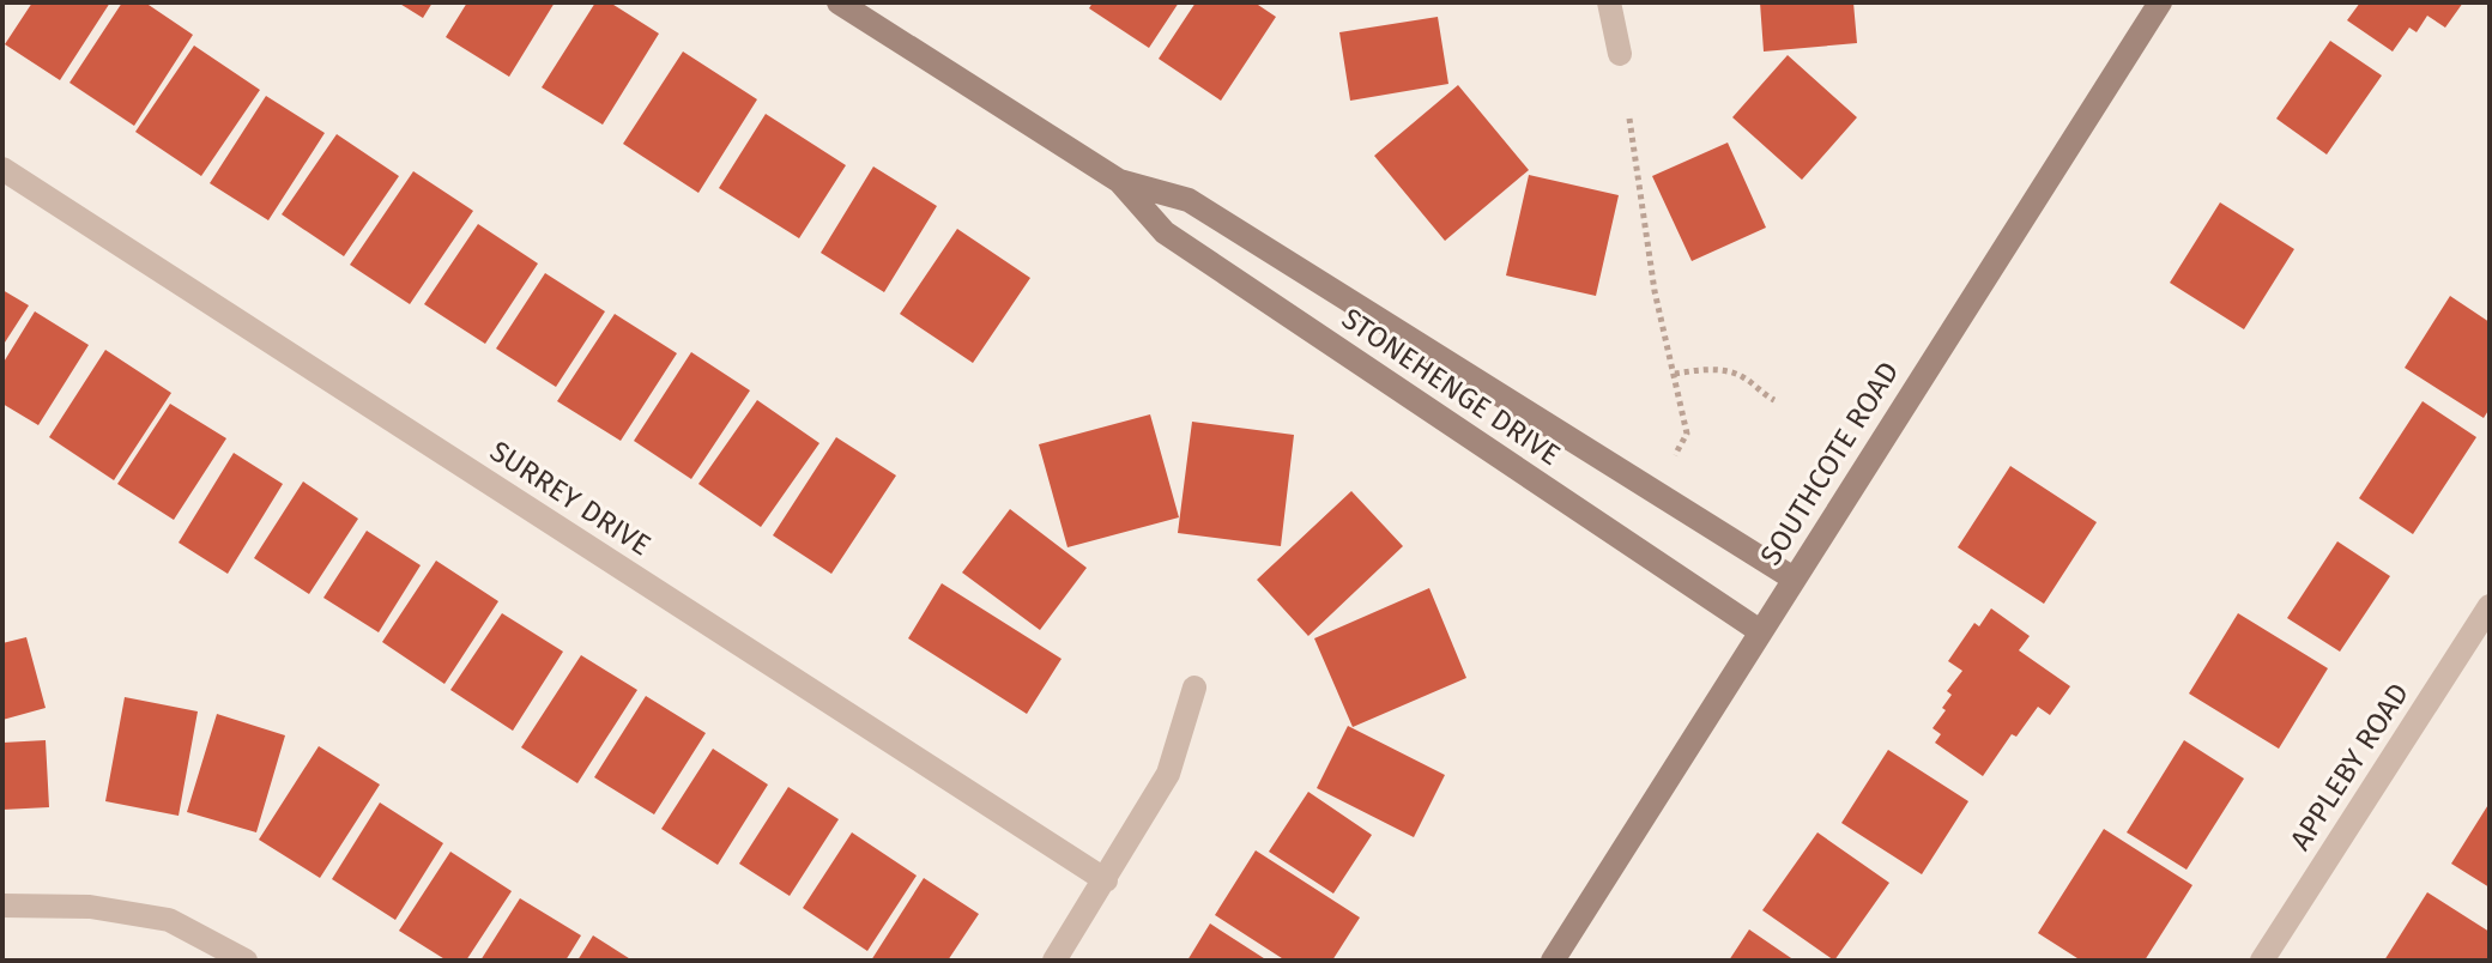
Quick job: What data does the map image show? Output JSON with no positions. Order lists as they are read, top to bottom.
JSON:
{
  "streets": {
    "street": [
      "STONEHENGE DRIVE",
      "SOUTHCOTE ROAD",
      "SURREY DRIVE",
      "APPLEBY ROAD"
    ]
  },
  "crossings": [
    ["STONEHENGE DRIVE", "SOUTHCOTE ROAD"]
  ]
}
